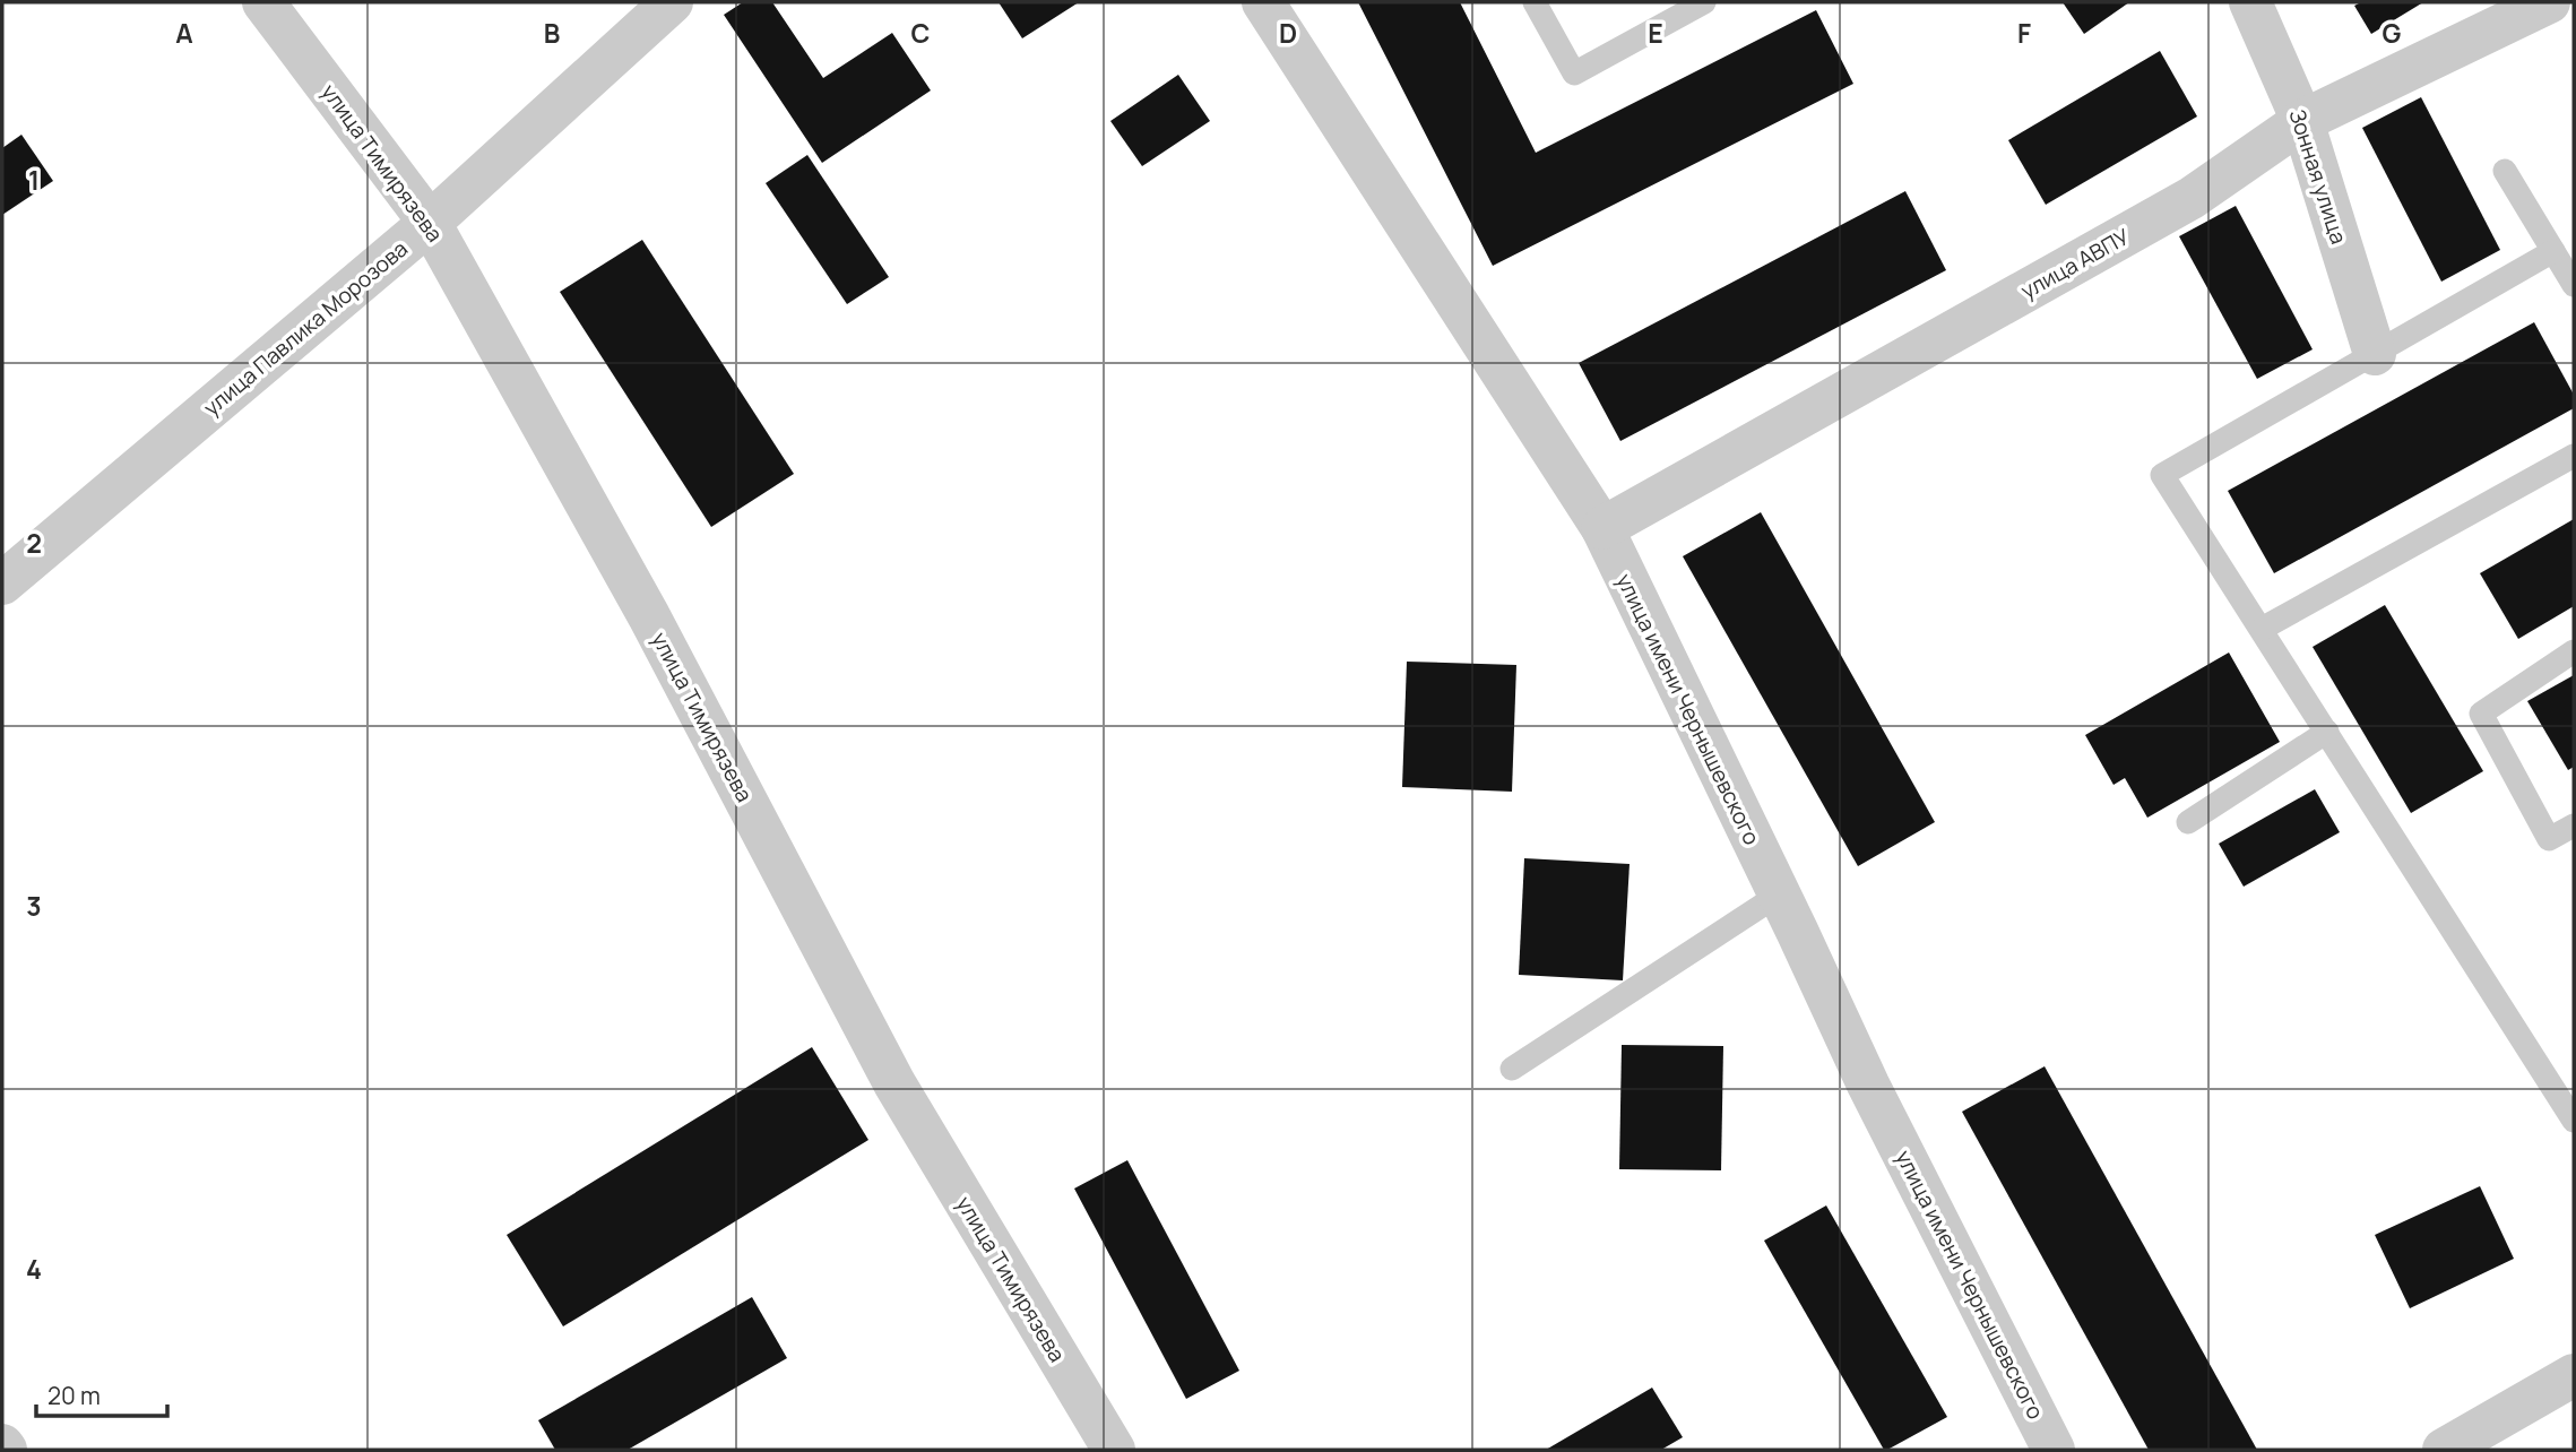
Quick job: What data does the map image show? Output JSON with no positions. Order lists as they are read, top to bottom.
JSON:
{
  "streets": {
    "street": [
      "улица Тимирязева",
      "Зонная улица",
      "улица АВПУ",
      "улица Павлика Морозова",
      "улица имени Чернышевского"
    ]
  },
  "crossings": [
    ["улица Тимирязева", "улица Павлика Морозова"],
    ["Зонная улица", "улица АВПУ"],
    ["улица АВПУ", "улица имени Чернышевского"]
  ],
  "scale_bar": "20 m",
  "grid": {
    "columns": [
      "A",
      "B",
      "C",
      "D",
      "E",
      "F",
      "G"
    ],
    "rows": [
      "1",
      "2",
      "3",
      "4"
    ]
  }
}
